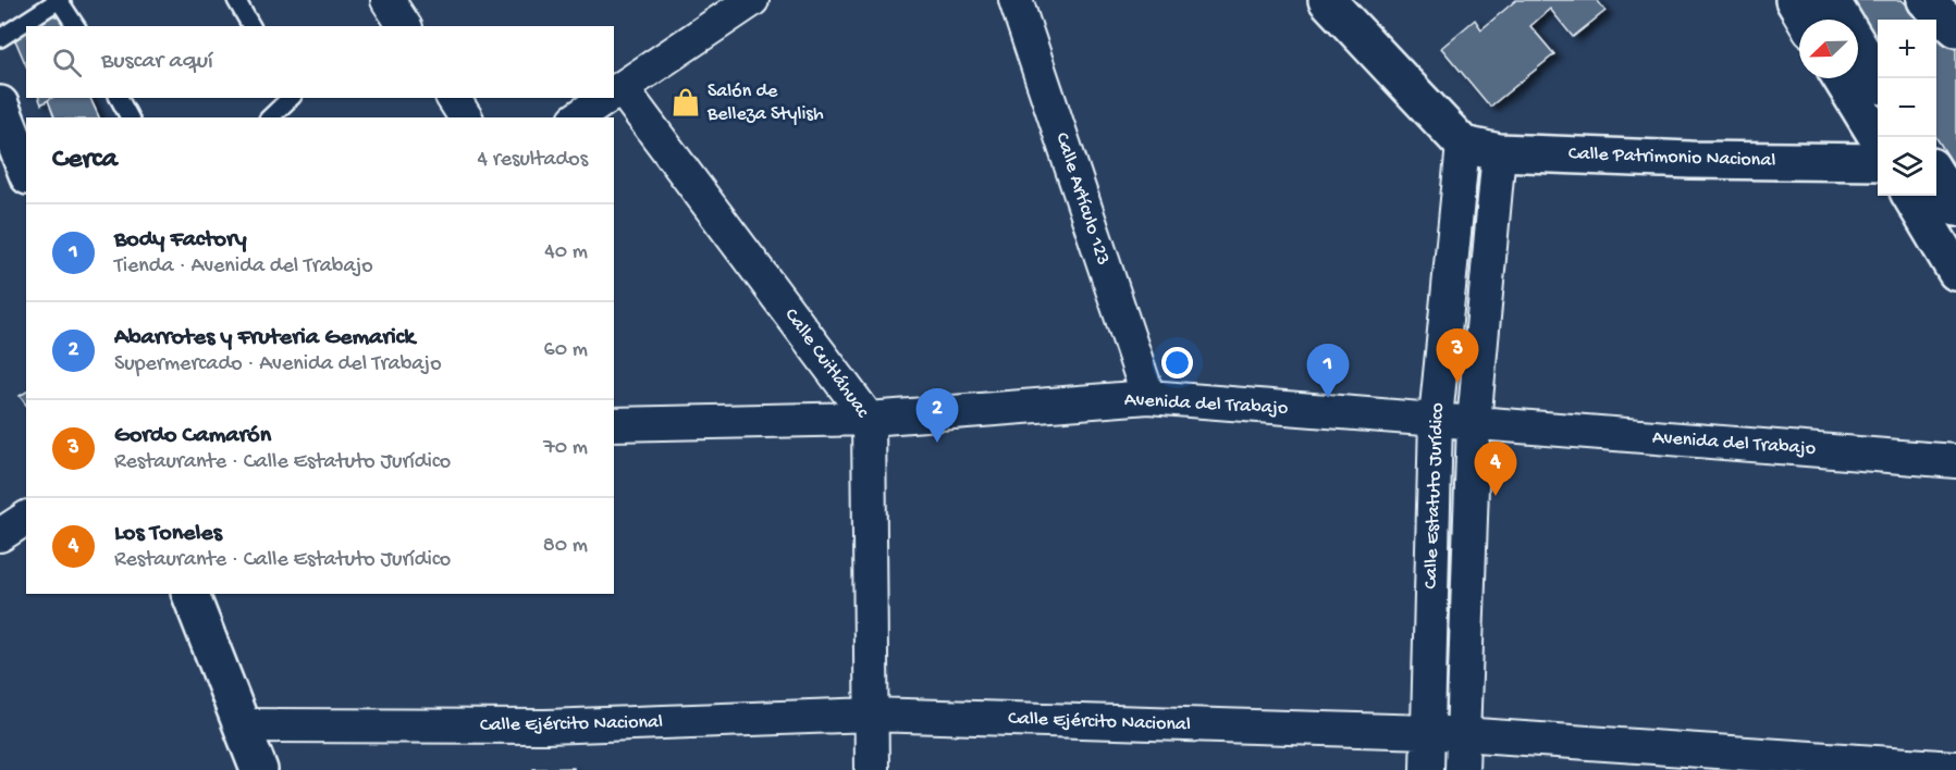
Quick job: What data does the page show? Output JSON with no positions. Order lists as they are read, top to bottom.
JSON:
{
  "streets": {
    "street": [
      "Calle Patrimonio Nacional",
      "Calle Artículo 123",
      "Calle Cuitláhuac",
      "Avenida del Trabajo",
      "Calle Estatuto Jurídico",
      "Calle Ejército Nacional"
    ]
  },
  "crossings": [
    ["Calle Patrimonio Nacional", "Calle Estatuto Jurídico"],
    ["Calle Artículo 123", "Avenida del Trabajo"],
    ["Calle Cuitláhuac", "Avenida del Trabajo"],
    ["Calle Cuitláhuac", "Calle Ejército Nacional"],
    ["Avenida del Trabajo", "Calle Estatuto Jurídico"],
    ["Calle Estatuto Jurídico", "Calle Ejército Nacional"]
  ],
  "places": {
    "shop": ["Salón de Belleza Stylish"]
  },
  "north": "bottom left",
  "page": {
    "map_buttons": ["+", "−"],
    "search": "Buscar aquí",
    "heading": ["Cerca", "4 resultados"],
    "list": [
      {
        "mark": "1",
        "name": "Body Factory",
        "note": "Tienda · Avenida del Trabajo",
        "value": "40 m"
      },
      {
        "mark": "2",
        "name": "Abarrotes y Fruteria Gemarick",
        "note": "Supermercado · Avenida del Trabajo",
        "value": "60 m"
      },
      {
        "mark": "3",
        "name": "Gordo Camarón",
        "note": "Restaurante · Calle Estatuto Jurídico",
        "value": "70 m"
      },
      {
        "mark": "4",
        "name": "Los Toneles",
        "note": "Restaurante · Calle Estatuto Jurídico",
        "value": "80 m"
      }
    ],
    "pins": [
      "3",
      "1",
      "2",
      "4"
    ]
  }
}
